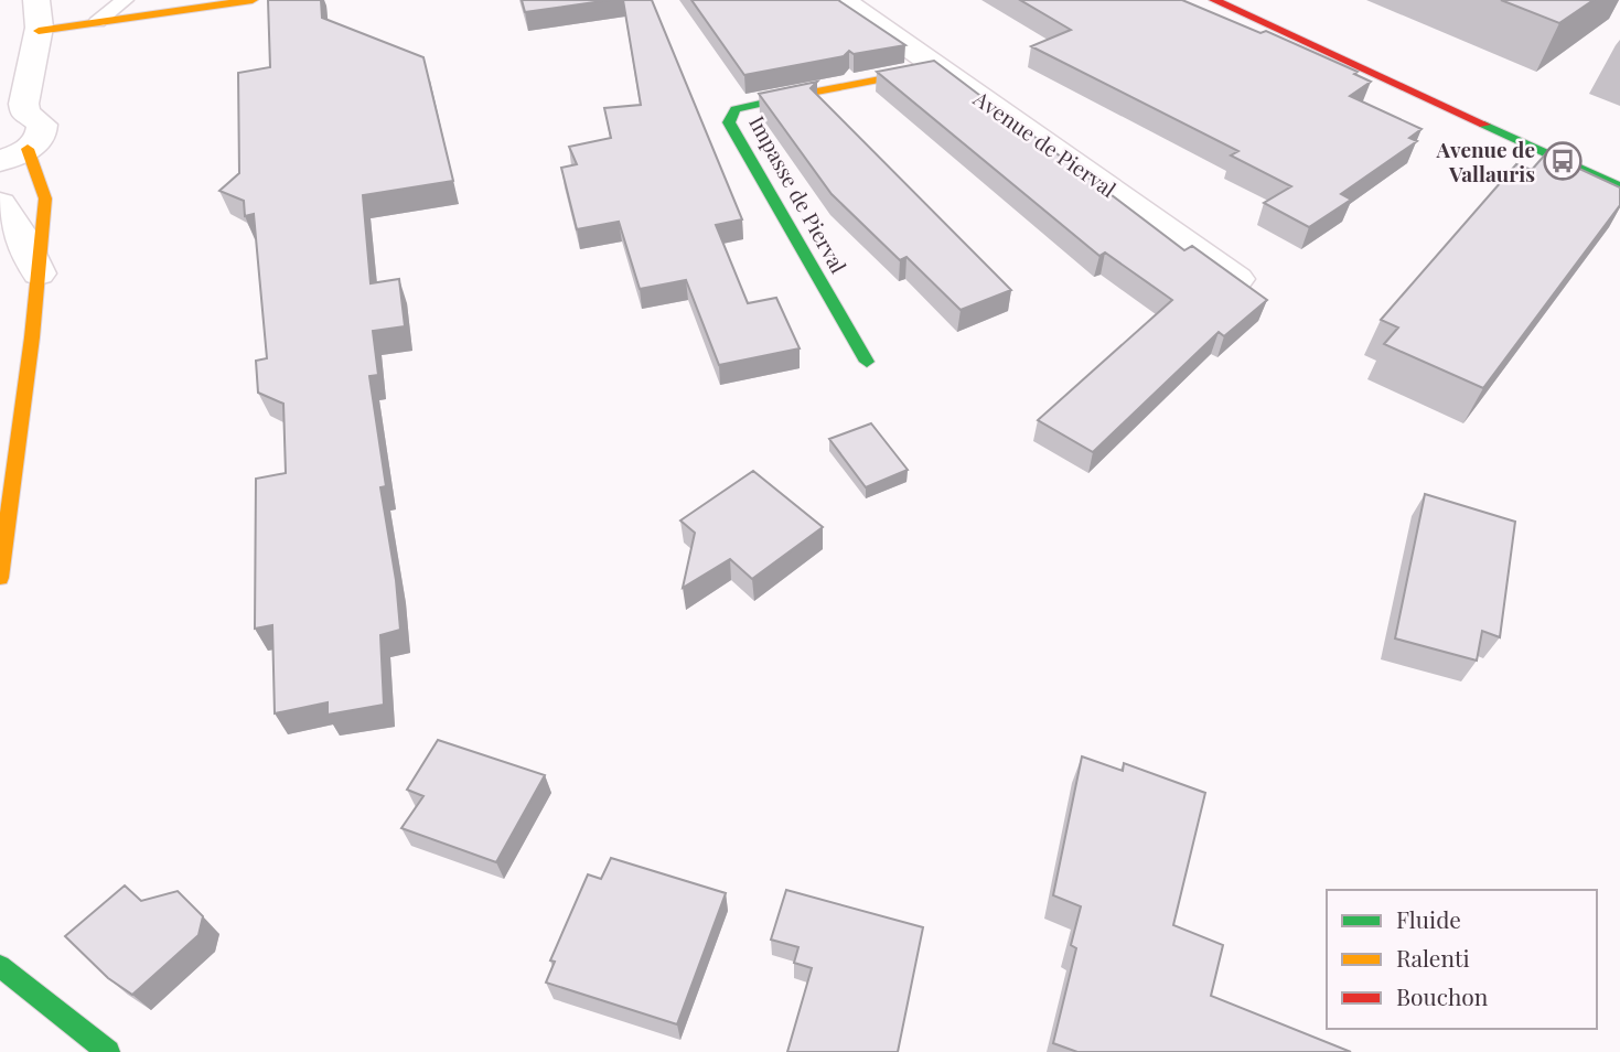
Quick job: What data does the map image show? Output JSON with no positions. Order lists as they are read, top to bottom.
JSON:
{
  "streets": {
    "street": ["Avenue de Pierval", "Impasse de Pierval"]
  },
  "crossings": [
    ["Avenue de Pierval", "Impasse de Pierval"]
  ],
  "places": {
    "bus stop": ["Avenue de Vallauris"]
  },
  "legend": ["Fluide", "Ralenti", "Bouchon"]
}
